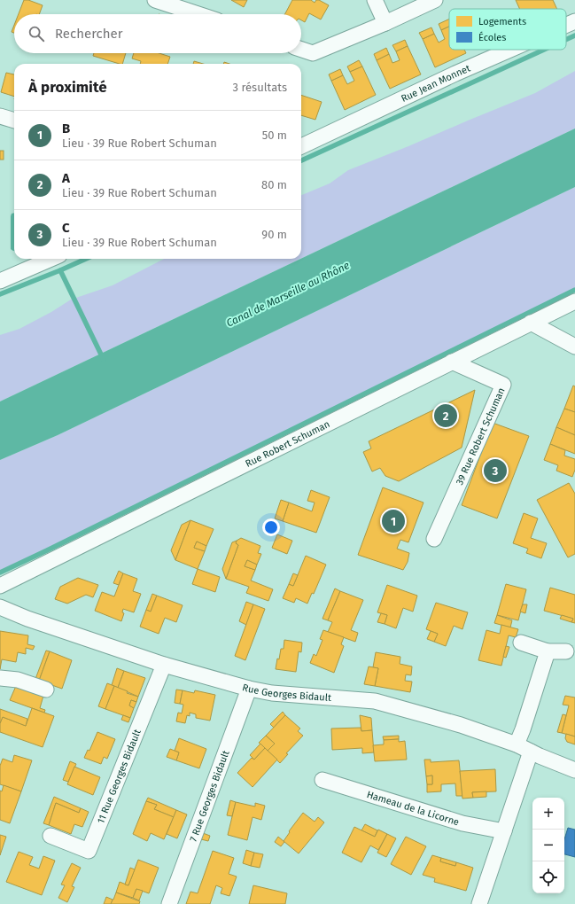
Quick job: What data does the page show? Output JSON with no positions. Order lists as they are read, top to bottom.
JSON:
{
  "streets": {
    "street": [
      "Rue Jean Monnet",
      "39 Rue Robert Schuman",
      "Rue Robert Schuman",
      "Rue Georges Bidault",
      "11 Rue Georges Bidault",
      "7 Rue Georges Bidault",
      "Hameau de la Licorne"
    ]
  },
  "crossings": [
    ["39 Rue Robert Schuman", "Rue Robert Schuman"],
    ["Rue Georges Bidault", "11 Rue Georges Bidault"],
    ["Rue Georges Bidault", "7 Rue Georges Bidault"]
  ],
  "water": ["Canal de Marseille au Rhône"],
  "legend": ["Logements", "Écoles"],
  "page": {
    "search": "Rechercher",
    "heading": ["À proximité", "3 résultats"],
    "list": [
      {
        "mark": "1",
        "name": "B",
        "note": "Lieu · 39 Rue Robert Schuman",
        "value": "50 m"
      },
      {
        "mark": "2",
        "name": "A",
        "note": "Lieu · 39 Rue Robert Schuman",
        "value": "80 m"
      },
      {
        "mark": "3",
        "name": "C",
        "note": "Lieu · 39 Rue Robert Schuman",
        "value": "90 m"
      }
    ],
    "pins": ["2", "3", "1"],
    "map_buttons": ["+", "−"]
  }
}
